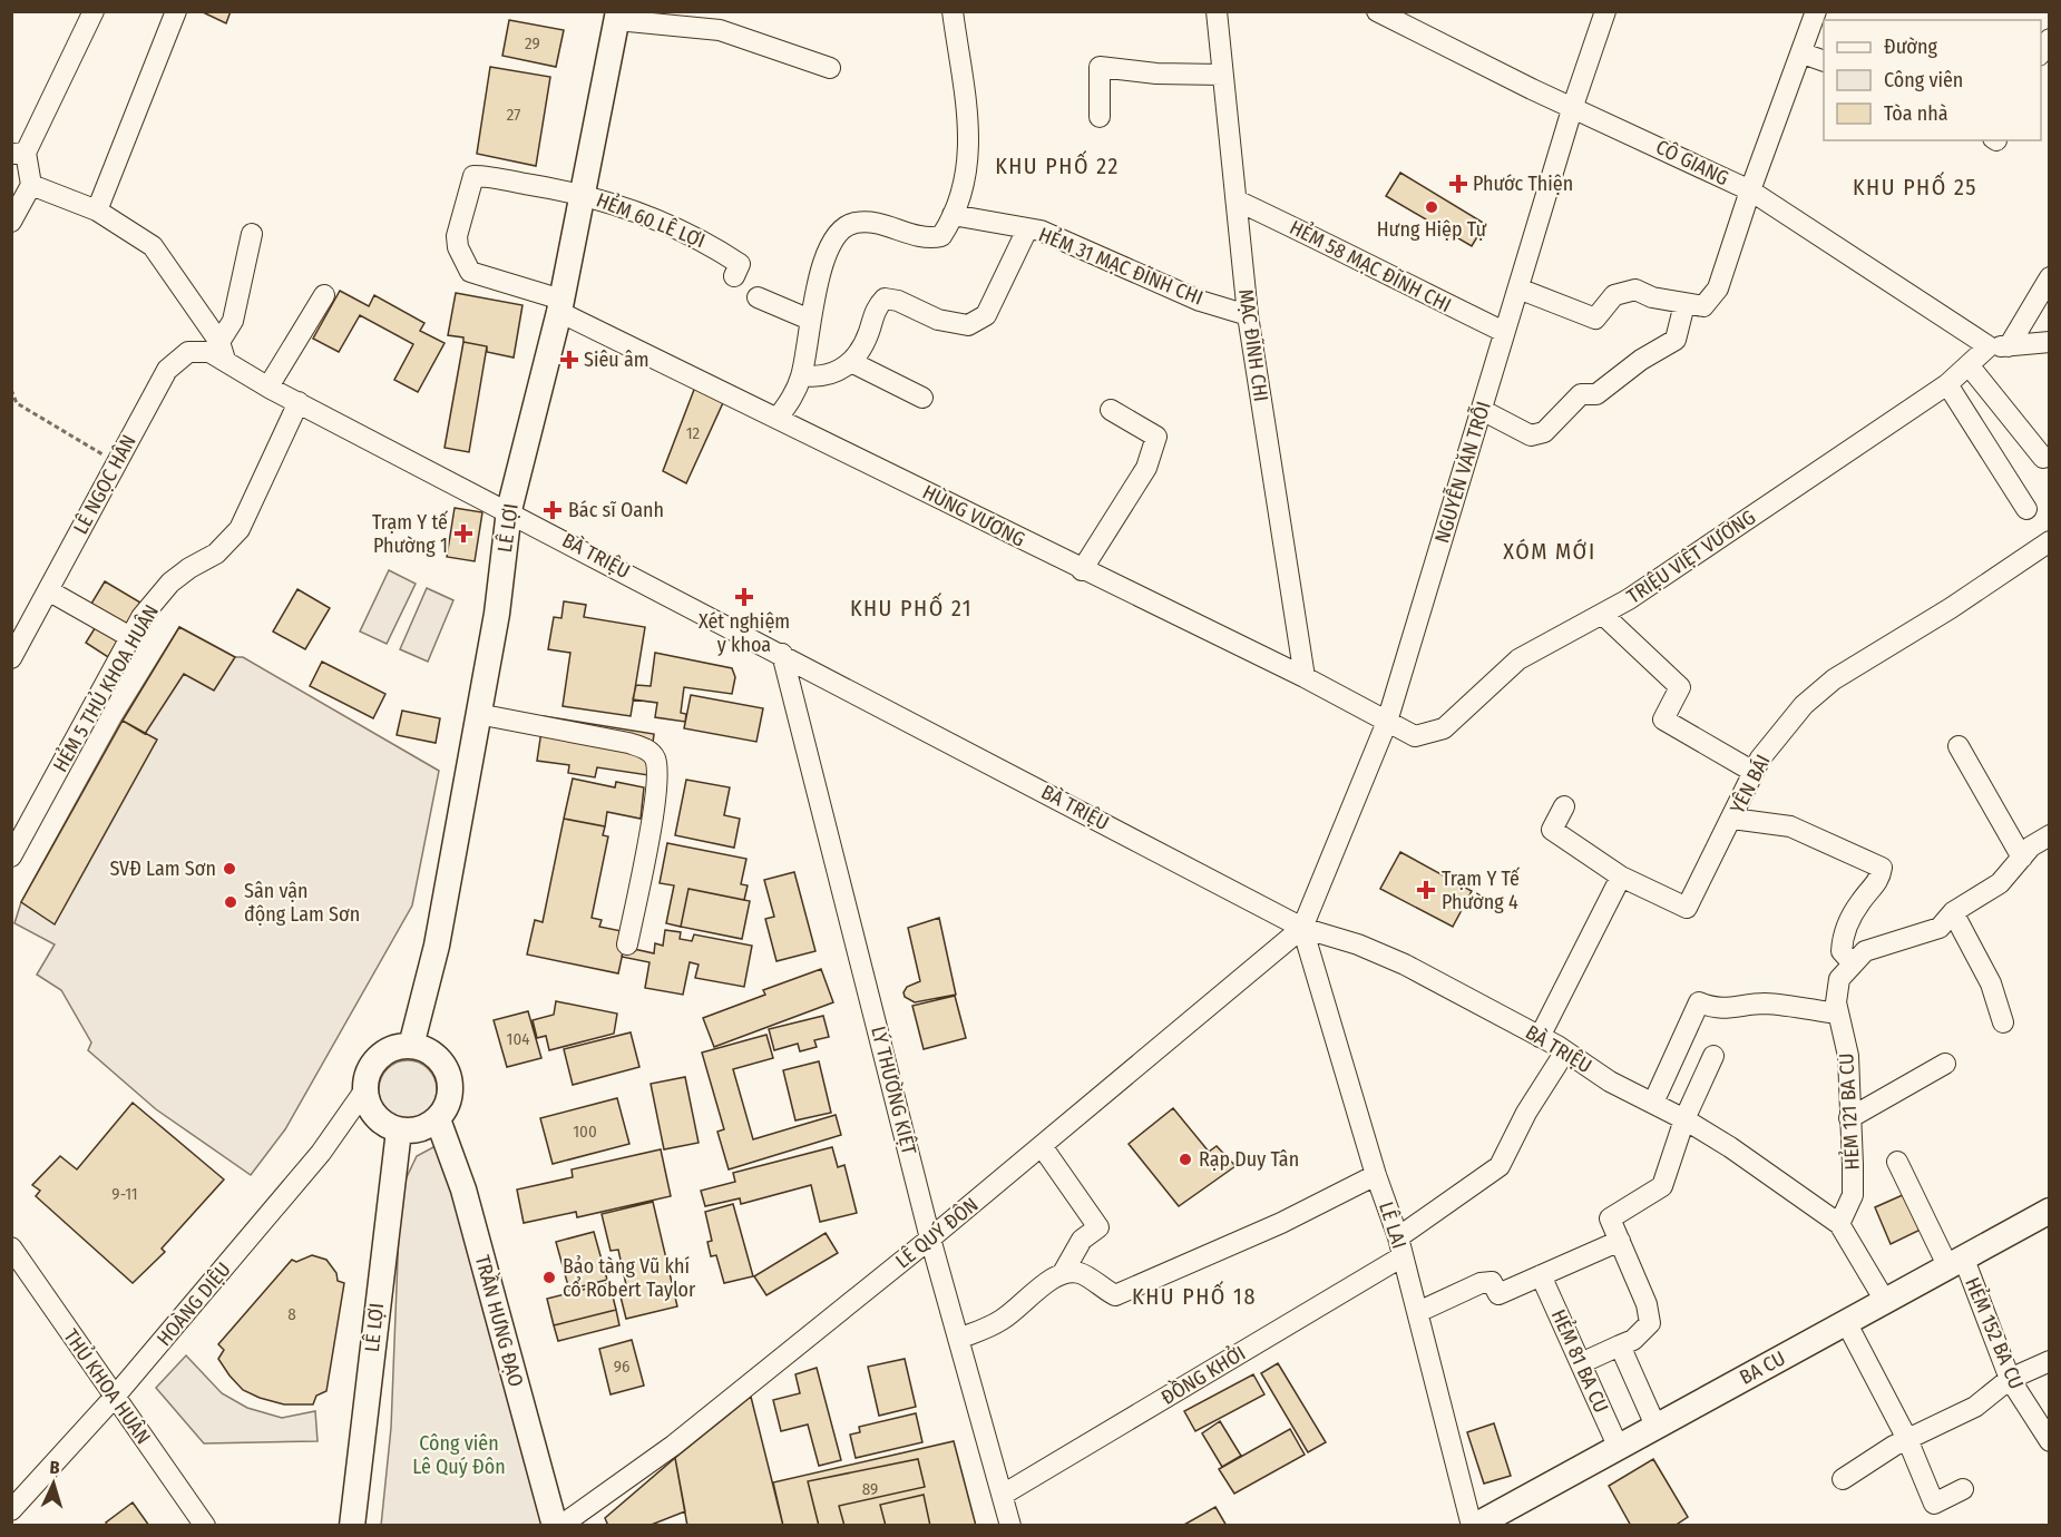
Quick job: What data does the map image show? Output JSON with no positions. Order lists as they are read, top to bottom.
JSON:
{
  "streets": {
    "main road": ["LÊ LỢI", "TRẦN HƯNG ĐẠO", "BA CU"],
    "street": [
      "CÔ GIANG",
      "HẺM 60 LÊ LỢI",
      "HẺM 31 MẠC ĐĨNH CHI",
      "HẺM 58 MẠC ĐĨNH CHI",
      "MẠC ĐĨNH CHI",
      "NGUYỄN VĂN TRỖI",
      "LÊ NGỌC HÂN",
      "HÙNG VƯƠNG",
      "BÀ TRIỆU",
      "TRIỆU VIỆT VƯƠNG",
      "HẺM 5 THỦ KHOA HUÂN",
      "YÊN BÁI",
      "LÝ THƯỜNG KIỆT",
      "HẺM 121 BA CU",
      "LÊ LAI",
      "LÊ QUÝ ĐÔN",
      "HOÀNG DIỆU",
      "HẺM 152 BA CU",
      "HẺM 81 BA CU",
      "ĐỒNG KHỞI",
      "THỦ KHOA HUÂN"
    ]
  },
  "crossings": [
    ["CÔ GIANG", "NGUYỄN VĂN TRỖI"],
    ["CÔ GIANG", "TRIỆU VIỆT VƯƠNG"],
    ["HẺM 60 LÊ LỢI", "HÙNG VƯƠNG"],
    ["HẺM 60 LÊ LỢI", "LÊ LỢI"],
    ["HẺM 31 MẠC ĐĨNH CHI", "MẠC ĐĨNH CHI"],
    ["HẺM 58 MẠC ĐĨNH CHI", "MẠC ĐĨNH CHI"],
    ["HẺM 58 MẠC ĐĨNH CHI", "NGUYỄN VĂN TRỖI"],
    ["MẠC ĐĨNH CHI", "HÙNG VƯƠNG"],
    ["NGUYỄN VĂN TRỖI", "HÙNG VƯƠNG"],
    ["NGUYỄN VĂN TRỖI", "BÀ TRIỆU"],
    ["NGUYỄN VĂN TRỖI", "TRIỆU VIỆT VƯƠNG"],
    ["NGUYỄN VĂN TRỖI", "LÊ LAI"],
    ["NGUYỄN VĂN TRỖI", "LÊ QUÝ ĐÔN"],
    ["LÊ NGỌC HÂN", "BÀ TRIỆU"],
    ["HÙNG VƯƠNG", "LÊ LỢI"],
    ["HÙNG VƯƠNG", "TRIỆU VIỆT VƯƠNG"],
    ["LÊ LỢI", "BÀ TRIỆU"],
    ["LÊ LỢI", "HOÀNG DIỆU"],
    ["LÊ LỢI", "TRẦN HƯNG ĐẠO"],
    ["BÀ TRIỆU", "HẺM 5 THỦ KHOA HUÂN"],
    ["BÀ TRIỆU", "LÝ THƯỜNG KIỆT"],
    ["BÀ TRIỆU", "HẺM 121 BA CU"],
    ["BÀ TRIỆU", "LÊ LAI"],
    ["BÀ TRIỆU", "LÊ QUÝ ĐÔN"],
    ["BÀ TRIỆU", "BA CU"],
    ["BÀ TRIỆU", "ĐỒNG KHỞI"],
    ["LÝ THƯỜNG KIỆT", "LÊ QUÝ ĐÔN"],
    ["LÝ THƯỜNG KIỆT", "ĐỒNG KHỞI"],
    ["LÊ LAI", "LÊ QUÝ ĐÔN"],
    ["LÊ LAI", "BA CU"],
    ["LÊ LAI", "ĐỒNG KHỞI"],
    ["HOÀNG DIỆU", "TRẦN HƯNG ĐẠO"],
    ["HOÀNG DIỆU", "THỦ KHOA HUÂN"],
    ["HẺM 152 BA CU", "BA CU"],
    ["HẺM 81 BA CU", "BA CU"]
  ],
  "districts": [
    "KHU PHỐ 22",
    "KHU PHỐ 25",
    "XÓM MỚI",
    "KHU PHỐ 21",
    "KHU PHỐ 18"
  ],
  "parks": ["Công viên Lê Quý Đôn"],
  "places": {
    "health": [
      "Phước Thiện",
      "Siêu âm",
      "Bác sĩ Oanh",
      "Trạm Y tế Phường 1",
      "Xét nghiệm y khoa",
      "Trạm Y Tế Phường 4"
    ],
    "other": [
      "Hưng Hiệp Tự",
      "SVĐ Lam Sơn",
      "Sân vận động Lam Sơn",
      "Rạp Duy Tân",
      "Bảo tàng Vũ khí cổ Robert Taylor"
    ]
  },
  "house_numbers": [
    "29",
    "27",
    "12",
    "104",
    "100",
    "9-11",
    "8",
    "96",
    "89"
  ],
  "legend": ["Đường", "Công viên", "Tòa nhà"],
  "north": "top"
}
